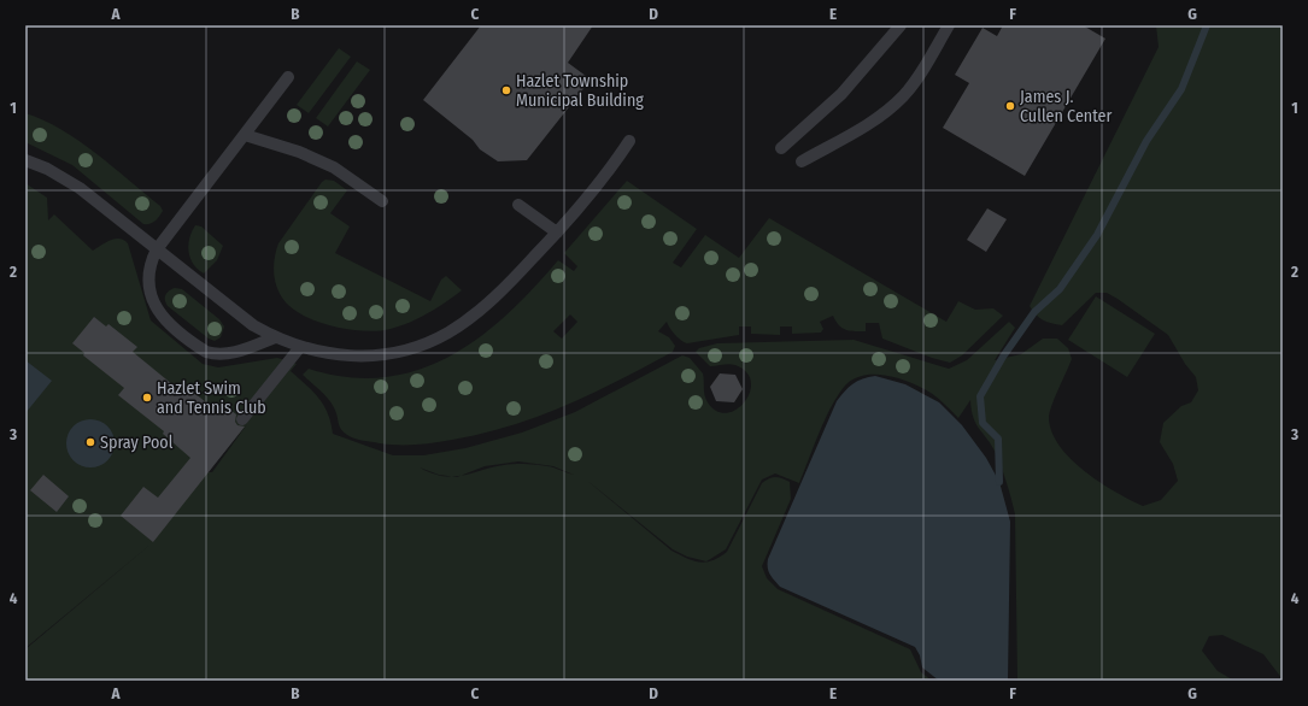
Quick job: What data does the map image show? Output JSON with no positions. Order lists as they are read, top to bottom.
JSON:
{
  "places": [
    "Hazlet Township Municipal Building",
    "James J. Cullen Center",
    "Hazlet Swim and Tennis Club",
    "Spray Pool"
  ],
  "grid": {
    "columns": [
      "A",
      "B",
      "C",
      "D",
      "E",
      "F",
      "G"
    ],
    "rows": [
      "1",
      "2",
      "3",
      "4"
    ]
  }
}
